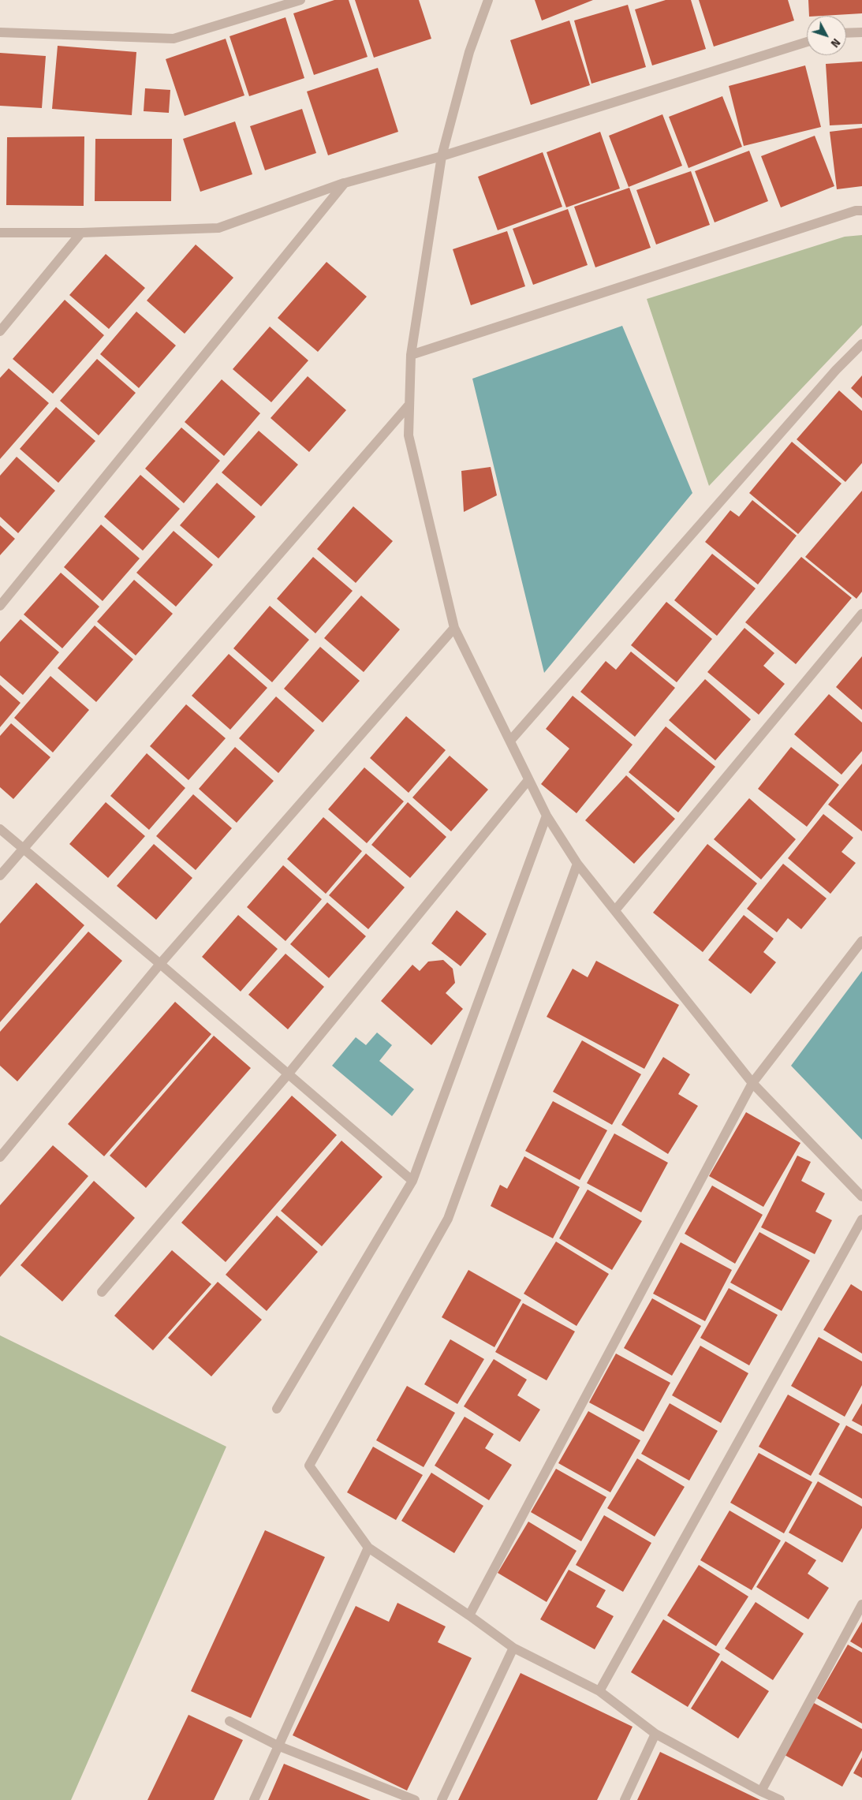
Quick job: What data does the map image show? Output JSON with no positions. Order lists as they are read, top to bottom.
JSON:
{
  "north": "bottom right"
}
